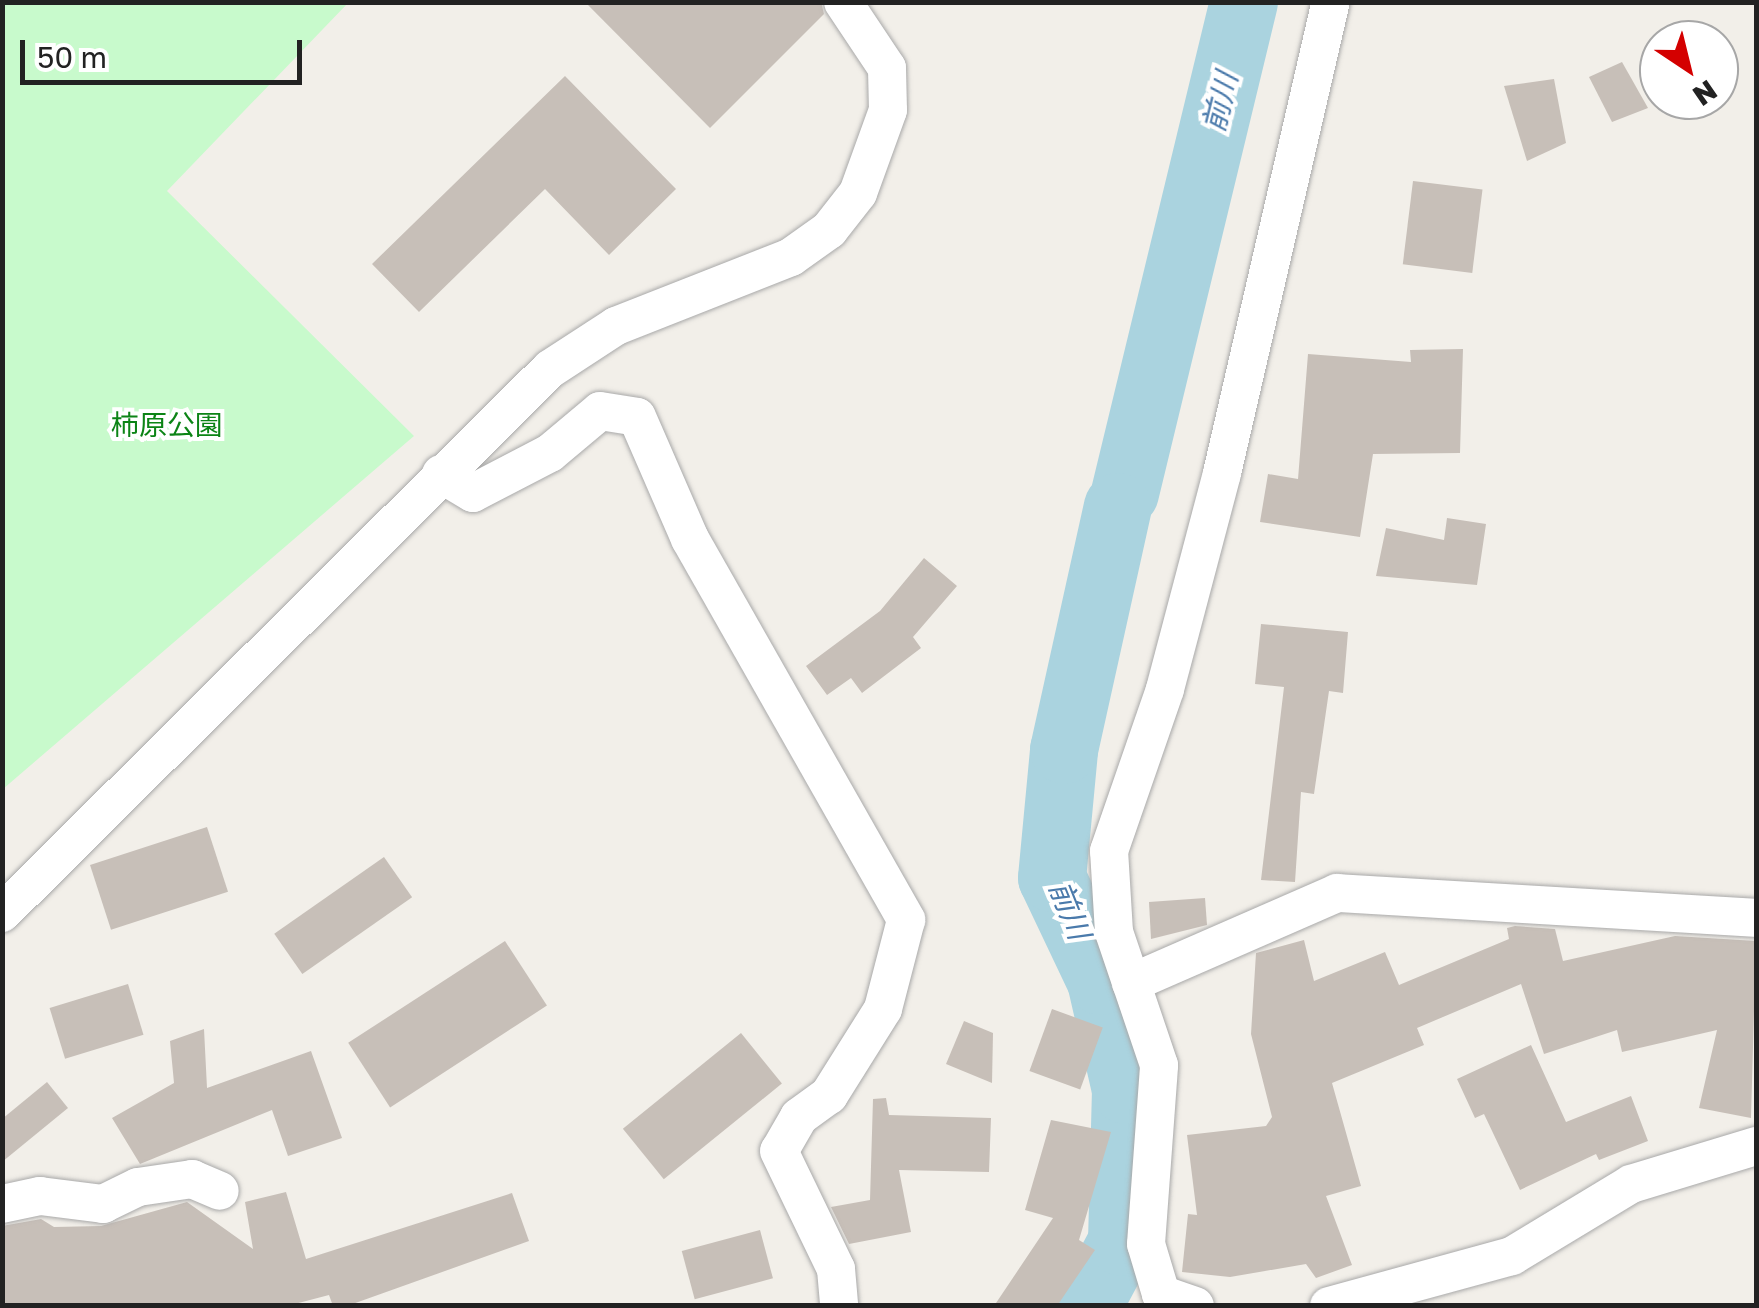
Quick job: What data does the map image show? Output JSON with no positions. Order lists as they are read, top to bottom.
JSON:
{
  "water": ["前川"],
  "parks": ["柿原公園"],
  "scale_bar": "50 m",
  "north": "bottom right"
}
